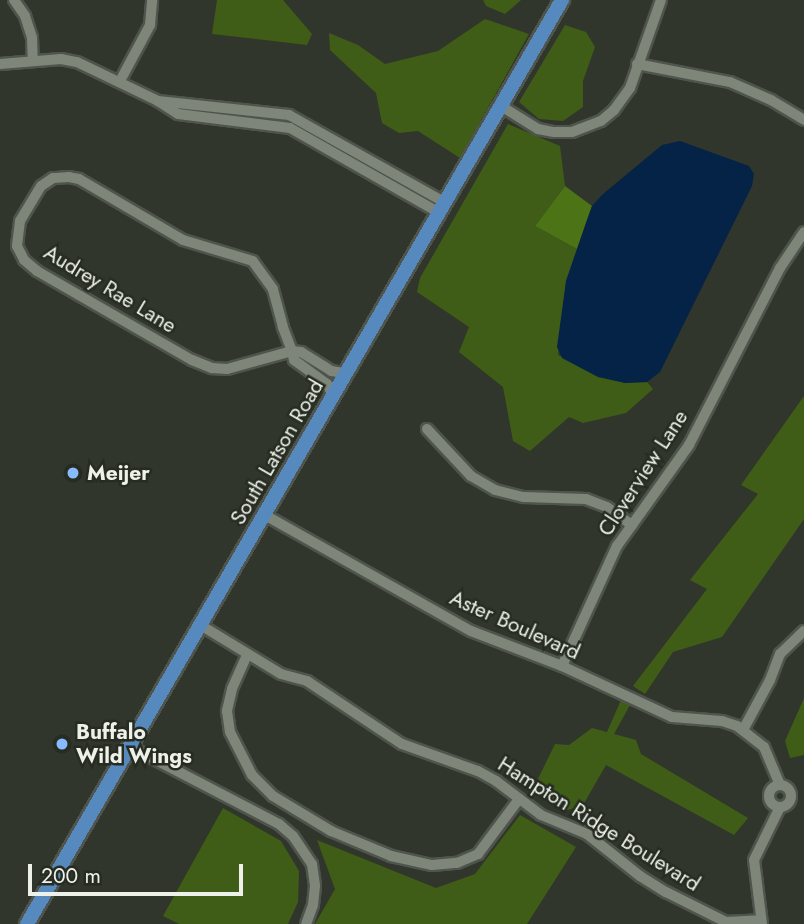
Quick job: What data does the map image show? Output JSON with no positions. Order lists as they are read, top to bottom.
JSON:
{
  "streets": {
    "main road": ["South Latson Road"],
    "street": [
      "Audrey Rae Lane",
      "Cloverview Lane",
      "Aster Boulevard",
      "Hampton Ridge Boulevard"
    ]
  },
  "crossings": [
    ["Audrey Rae Lane", "South Latson Road"],
    ["South Latson Road", "Aster Boulevard"],
    ["South Latson Road", "Hampton Ridge Boulevard"],
    ["Cloverview Lane", "Aster Boulevard"]
  ],
  "places": ["Meijer", "Buffalo Wild Wings"],
  "scale_bar": "200 m"
}
